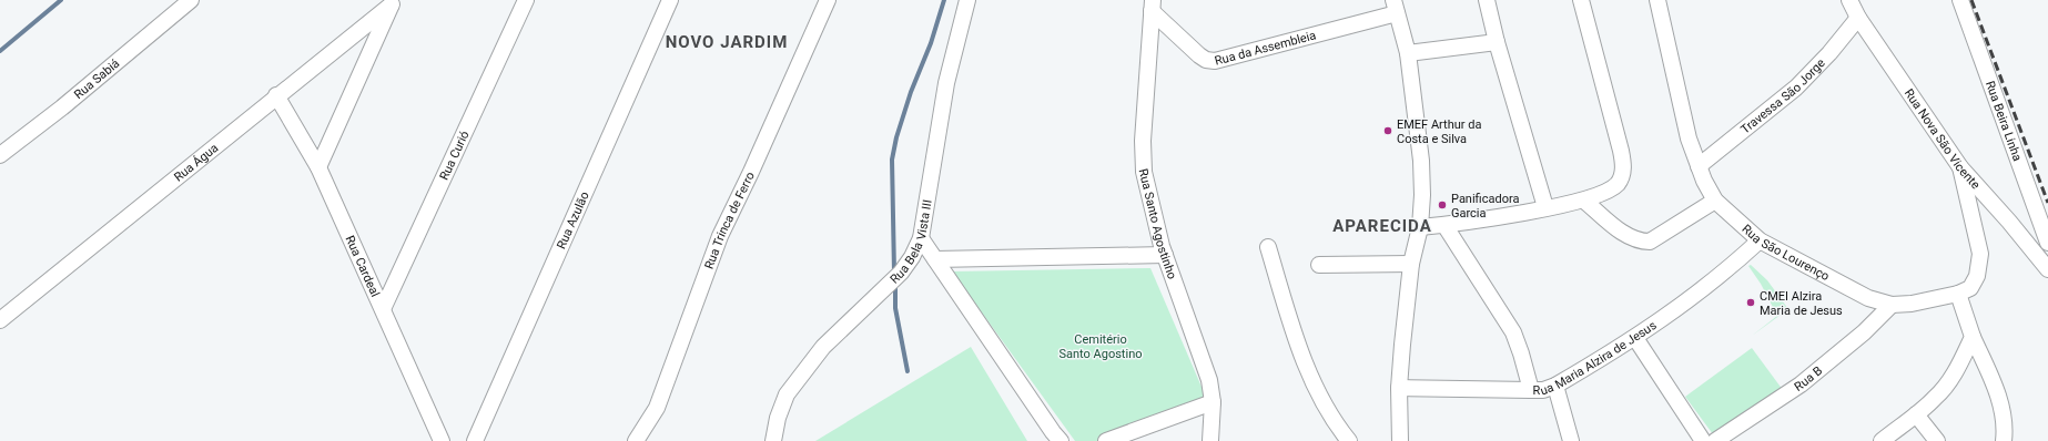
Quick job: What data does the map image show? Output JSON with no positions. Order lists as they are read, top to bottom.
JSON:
{
  "streets": {
    "street": [
      "Rua da Assembleia",
      "Rua Sabiá",
      "Travessa São Jorge",
      "Rua Beira Linha",
      "Rua Nova São Vicente",
      "Rua Curió",
      "Rua Água",
      "Rua Azulão",
      "Rua Trinca de Ferro",
      "Rua Santo Agostinho",
      "Rua Bela Vista III",
      "Rua São Lourenço",
      "Rua Cardeal",
      "Rua Maria Alzira de Jesus",
      "Rua B"
    ]
  },
  "crossings": [
    ["Rua da Assembleia", "Rua Santo Agostinho"],
    ["Travessa São Jorge", "Rua Nova São Vicente"],
    ["Travessa São Jorge", "Rua São Lourenço"],
    ["Rua Nova São Vicente", "Rua São Lourenço"],
    ["Rua Curió", "Rua Cardeal"],
    ["Rua Água", "Rua Cardeal"],
    ["Rua São Lourenço", "Rua Maria Alzira de Jesus"],
    ["Rua São Lourenço", "Rua B"]
  ],
  "districts": ["NOVO JARDIM", "APARECIDA"],
  "parks": ["Cemitério Santo Agostino"],
  "places": ["EMEF Arthur da Costa e Silva", "Panificadora Garcia", "CMEI Alzira Maria de Jesus"]
}
